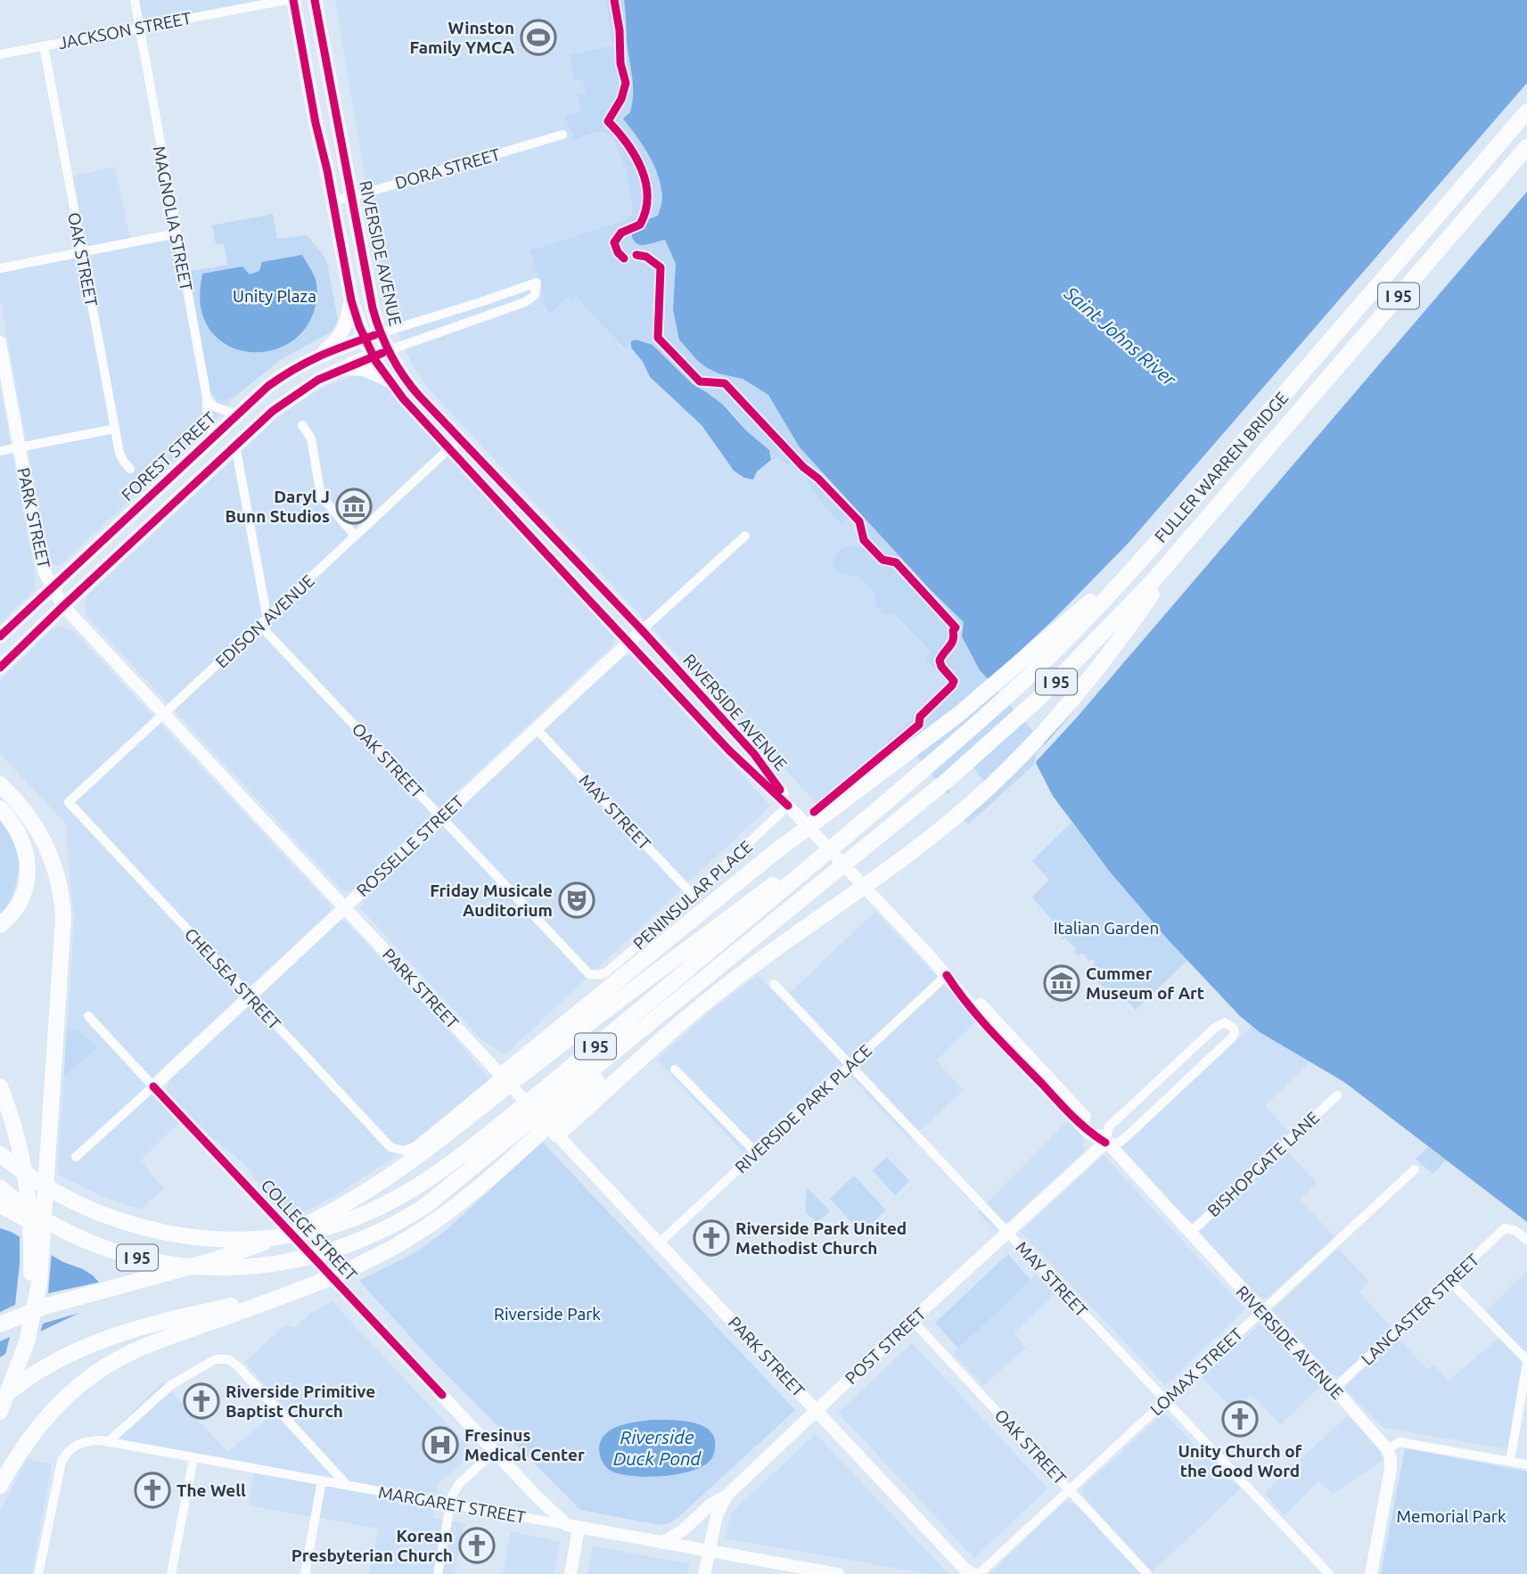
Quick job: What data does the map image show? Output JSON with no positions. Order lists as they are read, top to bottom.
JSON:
{
  "streets": {
    "highway": ["I 95", "FULLER WARREN BRIDGE"],
    "main road": [
      "RIVERSIDE AVENUE",
      "FOREST STREET",
      "PARK STREET",
      "ROSSELLE STREET",
      "COLLEGE STREET",
      "POST STREET",
      "MARGARET STREET"
    ],
    "street": [
      "JACKSON STREET",
      "DORA STREET",
      "MAGNOLIA STREET",
      "OAK STREET",
      "EDISON AVENUE",
      "MAY STREET",
      "PENINSULAR PLACE",
      "CHELSEA STREET",
      "RIVERSIDE PARK PLACE",
      "BISHOPGATE LANE",
      "LANCASTER STREET",
      "LOMAX STREET"
    ]
  },
  "crossings": [
    ["JACKSON STREET", "MAGNOLIA STREET"],
    ["JACKSON STREET", "OAK STREET"],
    ["DORA STREET", "RIVERSIDE AVENUE"],
    ["MAGNOLIA STREET", "FOREST STREET"],
    ["RIVERSIDE AVENUE", "FOREST STREET"],
    ["RIVERSIDE AVENUE", "EDISON AVENUE"],
    ["RIVERSIDE AVENUE", "ROSSELLE STREET"],
    ["RIVERSIDE AVENUE", "PENINSULAR PLACE"],
    ["RIVERSIDE AVENUE", "RIVERSIDE PARK PLACE"],
    ["RIVERSIDE AVENUE", "BISHOPGATE LANE"],
    ["RIVERSIDE AVENUE", "LANCASTER STREET"],
    ["RIVERSIDE AVENUE", "POST STREET"],
    ["RIVERSIDE AVENUE", "LOMAX STREET"],
    ["OAK STREET", "EDISON AVENUE"],
    ["OAK STREET", "ROSSELLE STREET"],
    ["OAK STREET", "PENINSULAR PLACE"],
    ["OAK STREET", "POST STREET"],
    ["OAK STREET", "LOMAX STREET"],
    ["I 95", "FULLER WARREN BRIDGE"],
    ["FOREST STREET", "PARK STREET"],
    ["PARK STREET", "EDISON AVENUE"],
    ["PARK STREET", "ROSSELLE STREET"],
    ["PARK STREET", "CHELSEA STREET"],
    ["PARK STREET", "RIVERSIDE PARK PLACE"],
    ["PARK STREET", "POST STREET"],
    ["EDISON AVENUE", "CHELSEA STREET"],
    ["MAY STREET", "ROSSELLE STREET"],
    ["MAY STREET", "PENINSULAR PLACE"],
    ["MAY STREET", "RIVERSIDE PARK PLACE"],
    ["MAY STREET", "POST STREET"],
    ["MAY STREET", "LOMAX STREET"],
    ["ROSSELLE STREET", "CHELSEA STREET"],
    ["ROSSELLE STREET", "COLLEGE STREET"],
    ["COLLEGE STREET", "MARGARET STREET"],
    ["POST STREET", "MARGARET STREET"]
  ],
  "water": ["Saint Johns River", "Riverside Duck Pond"],
  "parks": [
    "Unity Plaza",
    "Italian Garden",
    "Riverside Park",
    "Memorial Park"
  ],
  "places": {
    "sports": ["Winston Family YMCA"],
    "museum": ["Daryl J Bunn Studios", "Cummer Museum of Art"],
    "theatre": ["Friday Musicale Auditorium"],
    "church": [
      "Riverside Park United Methodist Church",
      "Riverside Primitive Baptist Church",
      "Unity Church of the Good Word",
      "The Well",
      "Korean Presbyterian Church"
    ],
    "hospital": ["Fresinus Medical Center"]
  }
}
